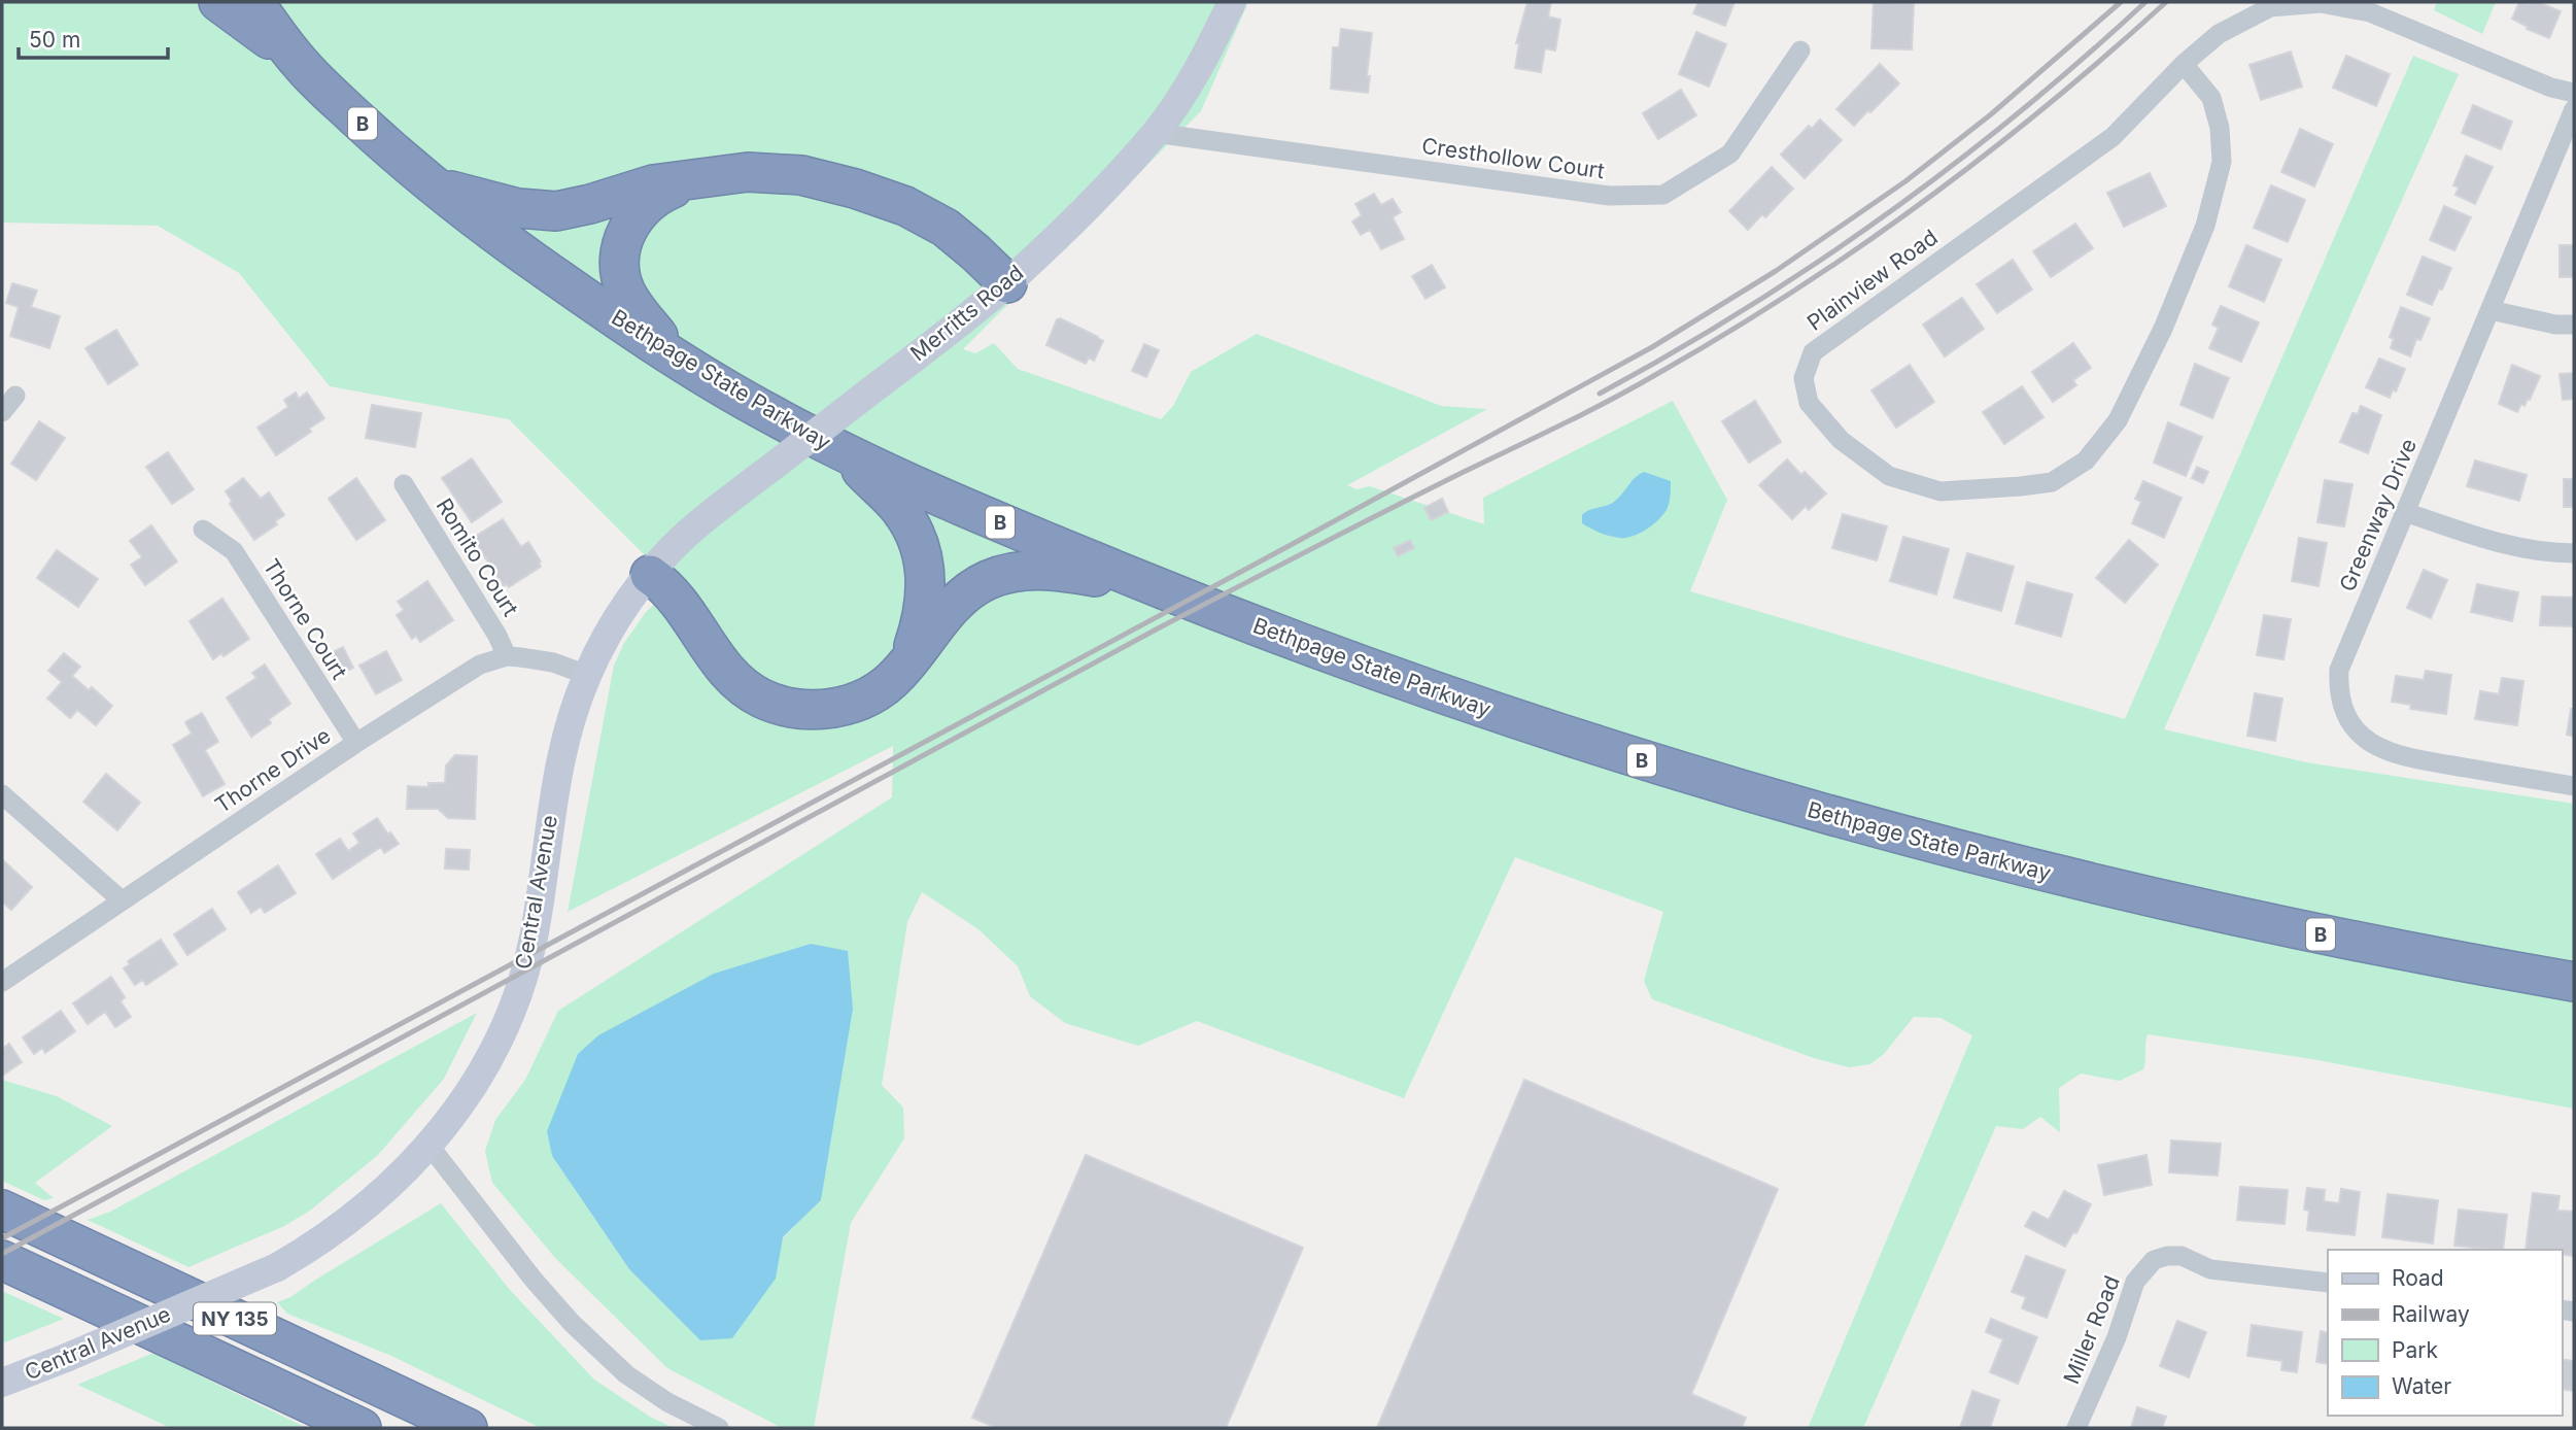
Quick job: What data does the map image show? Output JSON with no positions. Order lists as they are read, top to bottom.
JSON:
{
  "streets": {
    "highway": ["B", "Bethpage State Parkway", "NY 135"],
    "main road": ["Merritts Road", "Central Avenue"],
    "street": [
      "Cresthollow Court",
      "Plainview Road",
      "Greenway Drive",
      "Romito Court",
      "Thorne Court",
      "Thorne Drive",
      "Miller Road"
    ]
  },
  "crossings": [
    ["Cresthollow Court", "Merritts Road"],
    ["Merritts Road", "Central Avenue"],
    ["Romito Court", "Thorne Drive"],
    ["Thorne Court", "Thorne Drive"],
    ["Thorne Drive", "Central Avenue"]
  ],
  "legend": [
    "Road",
    "Railway",
    "Park",
    "Water"
  ],
  "scale_bar": "50 m"
}
